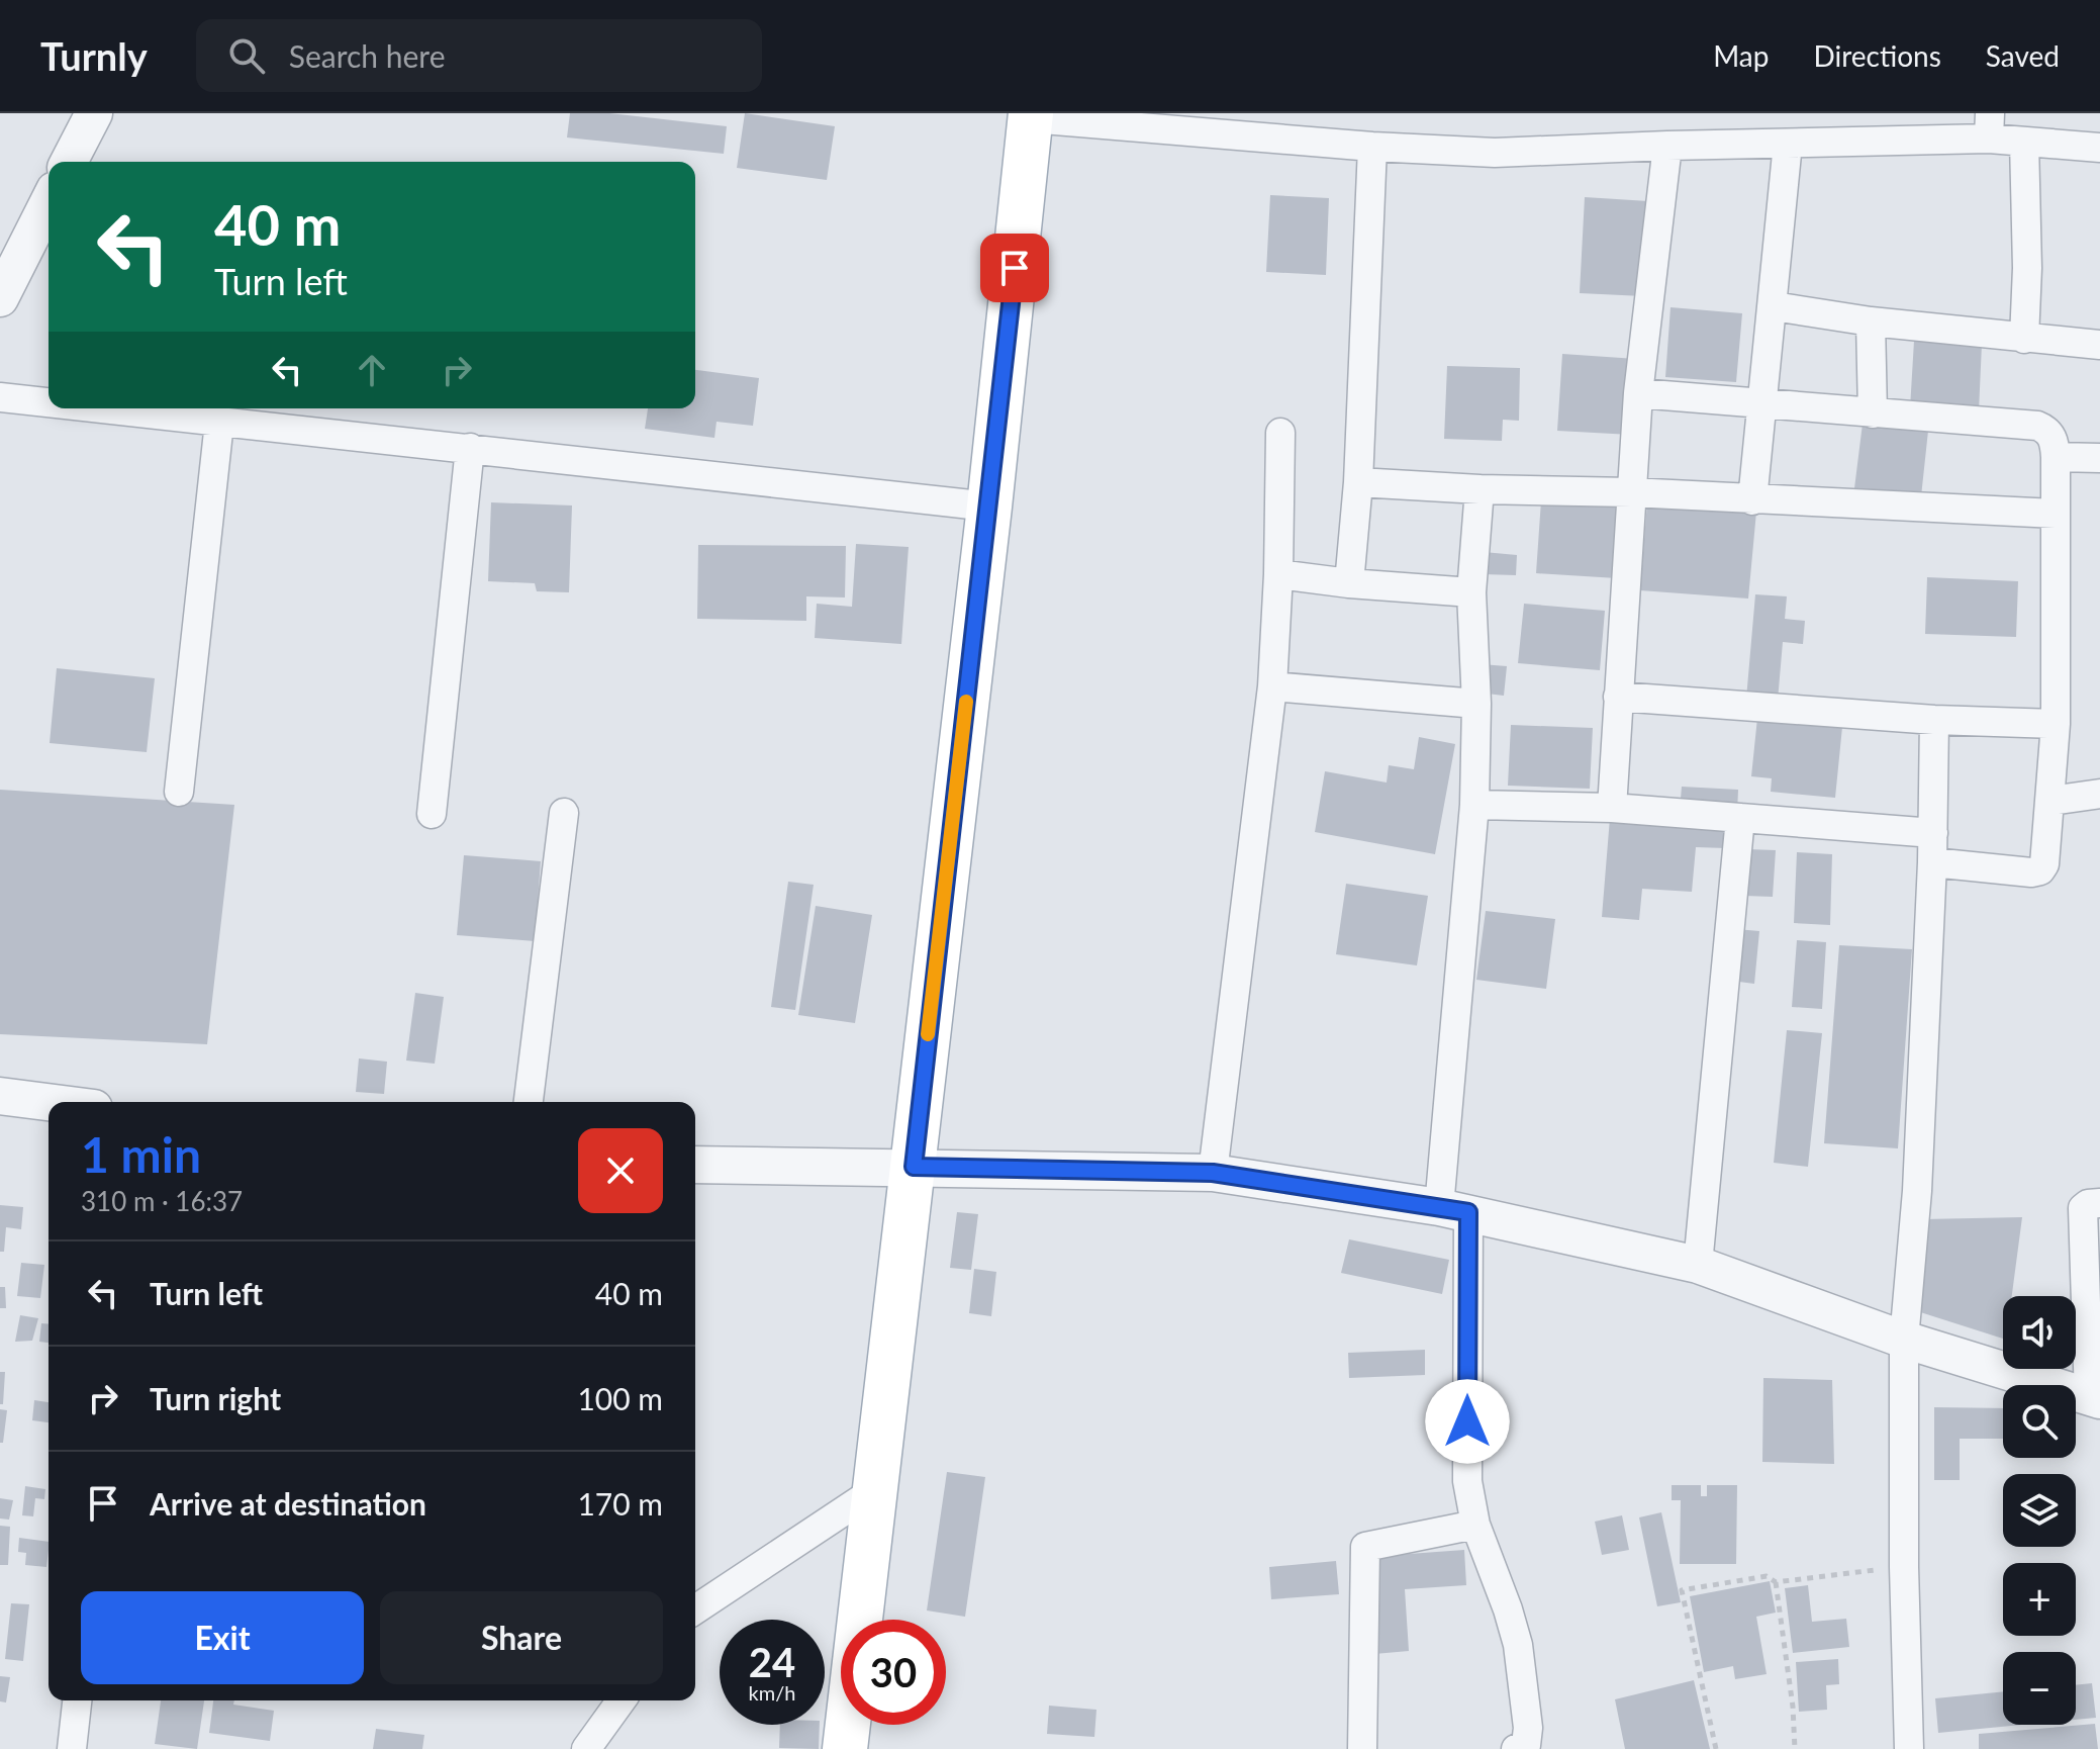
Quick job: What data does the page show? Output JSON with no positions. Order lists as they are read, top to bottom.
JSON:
{
  "page": {
    "header": "Turnly",
    "search": "Search here",
    "nav": ["Map", "Directions", "Saved"],
    "turn": ["40 m", "Turn left"],
    "heading": ["1 min", "310 m · 16:37"],
    "list": [
      {
        "name": "Turn left",
        "value": "40 m"
      },
      {
        "name": "Turn right",
        "value": "100 m"
      },
      {
        "name": "Arrive at destination",
        "value": "170 m"
      }
    ],
    "map_buttons": ["+", "−"],
    "buttons": ["Exit", "Share"],
    "speed": "24 km/h",
    "limit": "30"
  }
}
